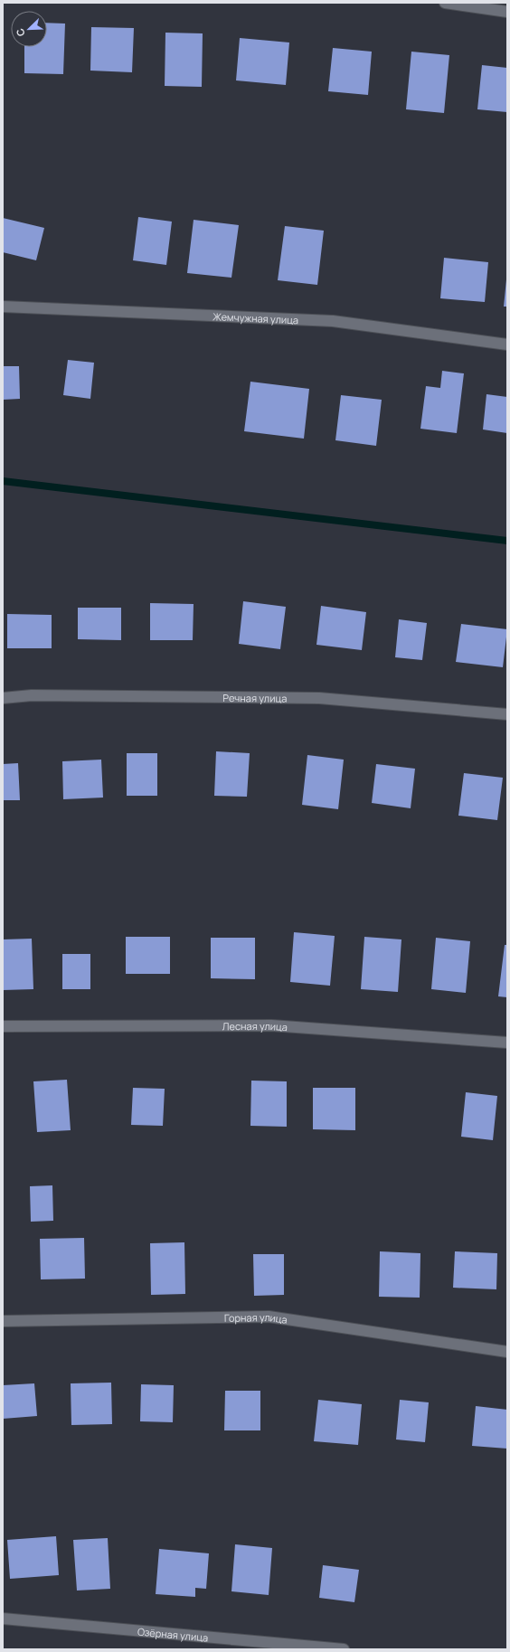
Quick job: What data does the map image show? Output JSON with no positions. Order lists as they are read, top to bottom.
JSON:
{
  "streets": {
    "street": [
      "Жемчужная улица",
      "Речная улица",
      "Лесная улица",
      "Горная улица",
      "Озёрная улица"
    ]
  },
  "north": "bottom left"
}
